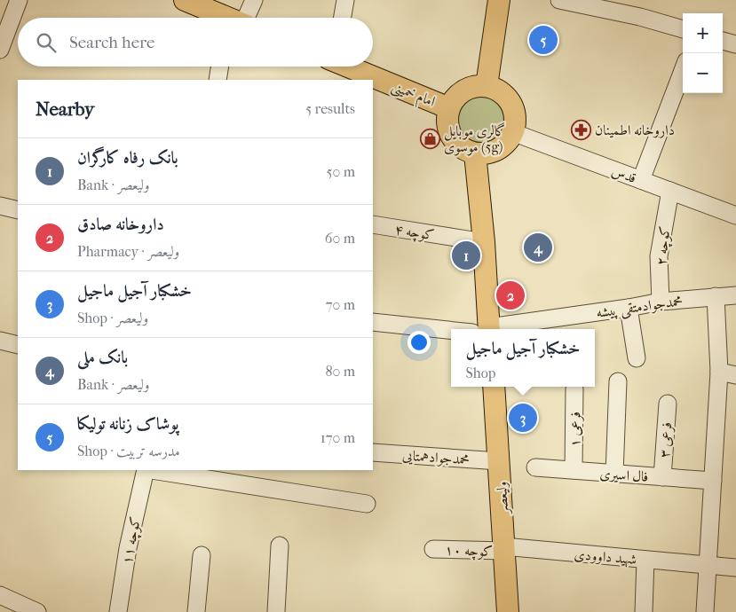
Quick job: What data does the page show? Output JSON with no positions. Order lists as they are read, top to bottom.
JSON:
{
  "streets": {
    "main road": ["امام خمینی", "ولیعصر"],
    "street": [
      "قدس",
      "کوچه ۴",
      "کوچه ۲",
      "محمدجوادمتقی پیشه",
      "فرعی ۱",
      "فرعی ۳",
      "محمدجوادهمتایی",
      "فال اسیری",
      "کوچه ۱۱",
      "کوچه ۱۰",
      "شهید داوودی"
    ]
  },
  "crossings": [
    ["امام خمینی", "قدس"],
    ["قدس", "کوچه ۲"],
    ["کوچه ۲", "محمدجوادمتقی پیشه"],
    ["فرعی ۱", "فال اسیری"],
    ["فرعی ۳", "فال اسیری"],
    ["محمدجوادهمتایی", "ولیعصر"],
    ["ولیعصر", "کوچه ۱۰"],
    ["ولیعصر", "شهید داوودی"],
    ["کوچه ۱۰", "شهید داوودی"]
  ],
  "places": {
    "pharmacy": ["داروخانه اطمینان"],
    "shop": ["گالری موبایل موسوی (5g)"]
  },
  "page": {
    "map_buttons": ["+", "−"],
    "search": "Search here",
    "pins": [
      "5",
      "4",
      "1",
      "2",
      "3"
    ],
    "heading": ["Nearby", "5 results"],
    "list": [
      {
        "mark": "1",
        "name": "بانک رفاه کارگران",
        "note": "Bank · ولیعصر",
        "value": "50 m"
      },
      {
        "mark": "2",
        "name": "داروخانه صادق",
        "note": "Pharmacy · ولیعصر",
        "value": "60 m"
      },
      {
        "mark": "3",
        "name": "خشکبار آجیل ماجیل",
        "note": "Shop · ولیعصر",
        "value": "70 m"
      },
      {
        "mark": "4",
        "name": "بانک ملی",
        "note": "Bank · ولیعصر",
        "value": "80 m"
      },
      {
        "mark": "5",
        "name": "پوشاک زنانه تولیکا",
        "note": "Shop · مدرسه تربیت",
        "value": "170 m"
      }
    ],
    "popup": ["خشکبار آجیل ماجیل", "Shop"]
  }
}
